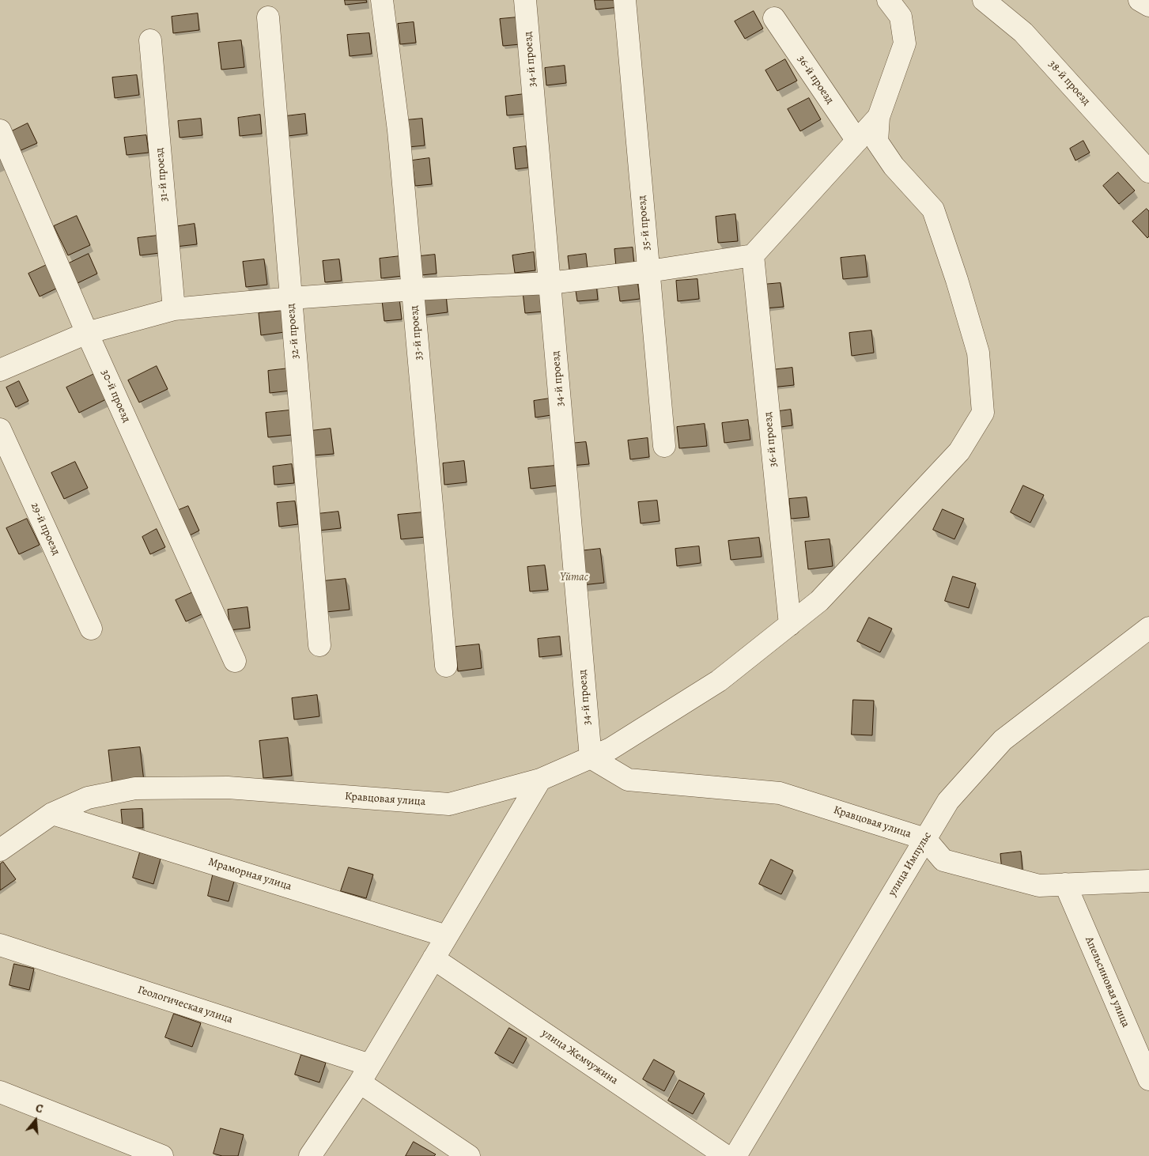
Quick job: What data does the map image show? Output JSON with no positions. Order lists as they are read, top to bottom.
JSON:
{
  "streets": {
    "street": [
      "34-й проезд",
      "36-й проезд",
      "38-й проезд",
      "31-й проезд",
      "35-й проезд",
      "32-й проезд",
      "33-й проезд",
      "30-й проезд",
      "29-й проезд",
      "Кравцовая улица",
      "улица Импульс",
      "Мраморная улица",
      "Апельсиновая улица",
      "Геологическая улица",
      "улица Жемчужина"
    ]
  },
  "crossings": [
    ["34-й проезд", "Кравцовая улица"],
    ["36-й проезд", "Кравцовая улица"],
    ["Кравцовая улица", "улица Импульс"],
    ["Кравцовая улица", "Мраморная улица"],
    ["Кравцовая улица", "Апельсиновая улица"]
  ],
  "parks": ["Үйтас"],
  "north": "top"
}
